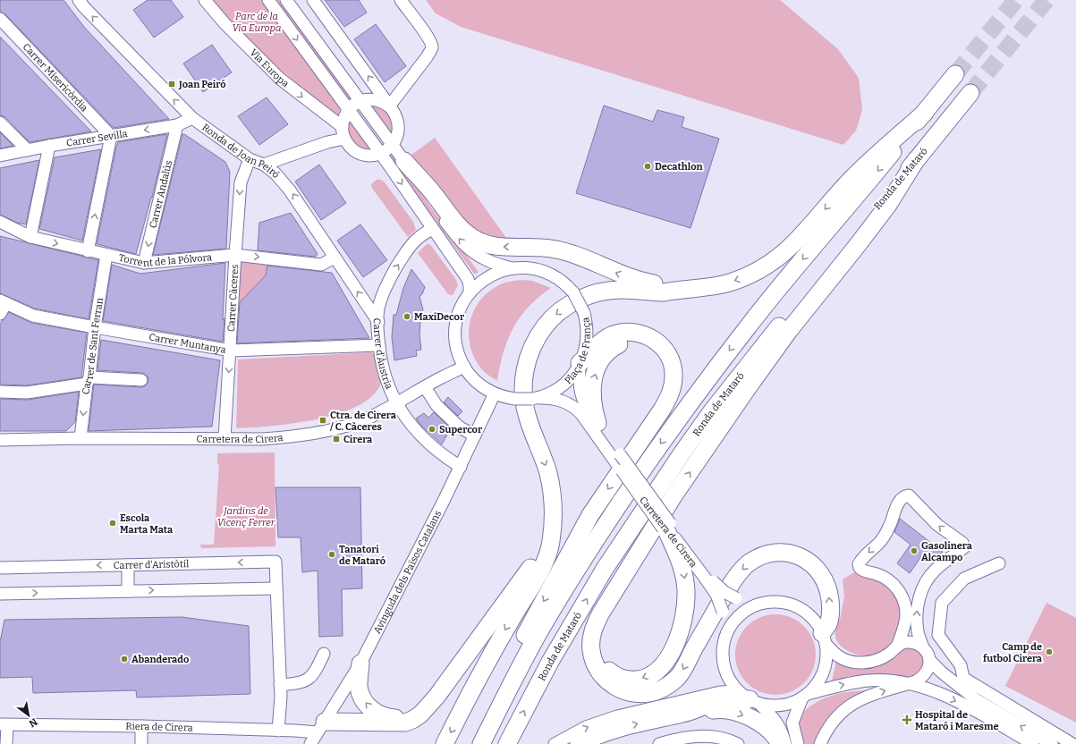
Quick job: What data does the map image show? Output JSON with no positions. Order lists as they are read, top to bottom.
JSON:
{
  "streets": {
    "highway": ["Ronda de Mataró"],
    "street": [
      "Via Europa",
      "Carrer Misericòrdia",
      "Carrer Sevilla",
      "Ronda de Joan Peiró",
      "Carrer Andalús",
      "Torrent de la Pólvora",
      "Carrer Càceres",
      "Carrer Muntanya",
      "Carrer de Sant Ferran",
      "Plaça de França",
      "Carrer d'Àustria",
      "Carretera de Cirera",
      "Carrer d'Aristòtil",
      "Avinguda dels Països Catalans",
      "Riera de Cirera"
    ]
  },
  "crossings": [
    ["Carrer Misericòrdia", "Carrer Sevilla"],
    ["Carrer Sevilla", "Ronda de Joan Peiró"],
    ["Carrer Sevilla", "Carrer Andalús"],
    ["Ronda de Joan Peiró", "Torrent de la Pólvora"],
    ["Ronda de Joan Peiró", "Carrer Càceres"],
    ["Ronda de Joan Peiró", "Carrer d'Àustria"],
    ["Carrer Andalús", "Torrent de la Pólvora"],
    ["Torrent de la Pólvora", "Carrer Càceres"],
    ["Torrent de la Pólvora", "Carrer de Sant Ferran"],
    ["Carrer Càceres", "Carrer Muntanya"],
    ["Carrer Càceres", "Carretera de Cirera"],
    ["Carrer Muntanya", "Carrer de Sant Ferran"],
    ["Carrer Muntanya", "Carrer d'Àustria"],
    ["Carrer de Sant Ferran", "Carretera de Cirera"],
    ["Plaça de França", "Carretera de Cirera"],
    ["Plaça de França", "Avinguda dels Països Catalans"],
    ["Carrer d'Àustria", "Carretera de Cirera"],
    ["Carrer d'Àustria", "Avinguda dels Països Catalans"],
    ["Carrer d'Aristòtil", "Riera de Cirera"],
    ["Avinguda dels Països Catalans", "Riera de Cirera"]
  ],
  "one_way": ["Torrent de la Pólvora", "Carrer Càceres", "Carrer d'Àustria"],
  "parks": ["Parc de la Via Europa", "Jardins de Vicenç Ferrer"],
  "places": {
    "transit": ["Joan Peiró", "Ctra. de Cirera / C. Càceres", "Cirera"],
    "other": [
      "Decathlon",
      "MaxiDecor",
      "Supercor",
      "Escola Marta Mata",
      "Gasolinera Alcampo",
      "Tanatori de Mataró",
      "Camp de futbol Cirera",
      "Abanderado"
    ],
    "health": ["Hospital de Mataró i Maresme"]
  },
  "north": "bottom right"
}
